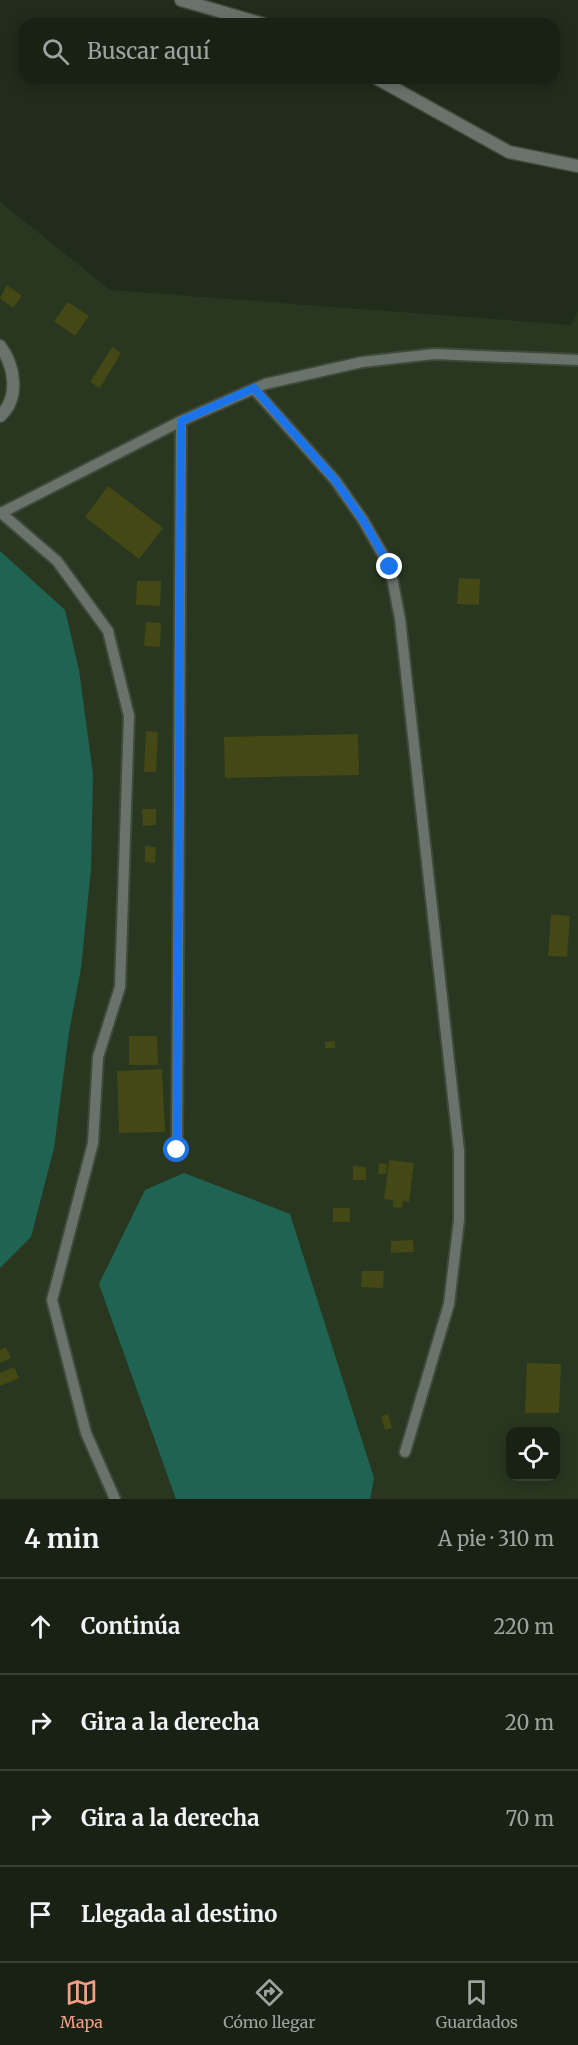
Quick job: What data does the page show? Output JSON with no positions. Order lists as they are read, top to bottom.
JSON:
{
  "page": {
    "search": "Buscar aquí",
    "heading": ["4 min", "A pie · 310 m"],
    "list": [
      ["Continúa", "220 m"],
      ["Gira a la derecha", "20 m"],
      ["Gira a la derecha", "70 m"],
      "Llegada al destino"
    ],
    "nav": ["Mapa", "Cómo llegar", "Guardados"]
  }
}
